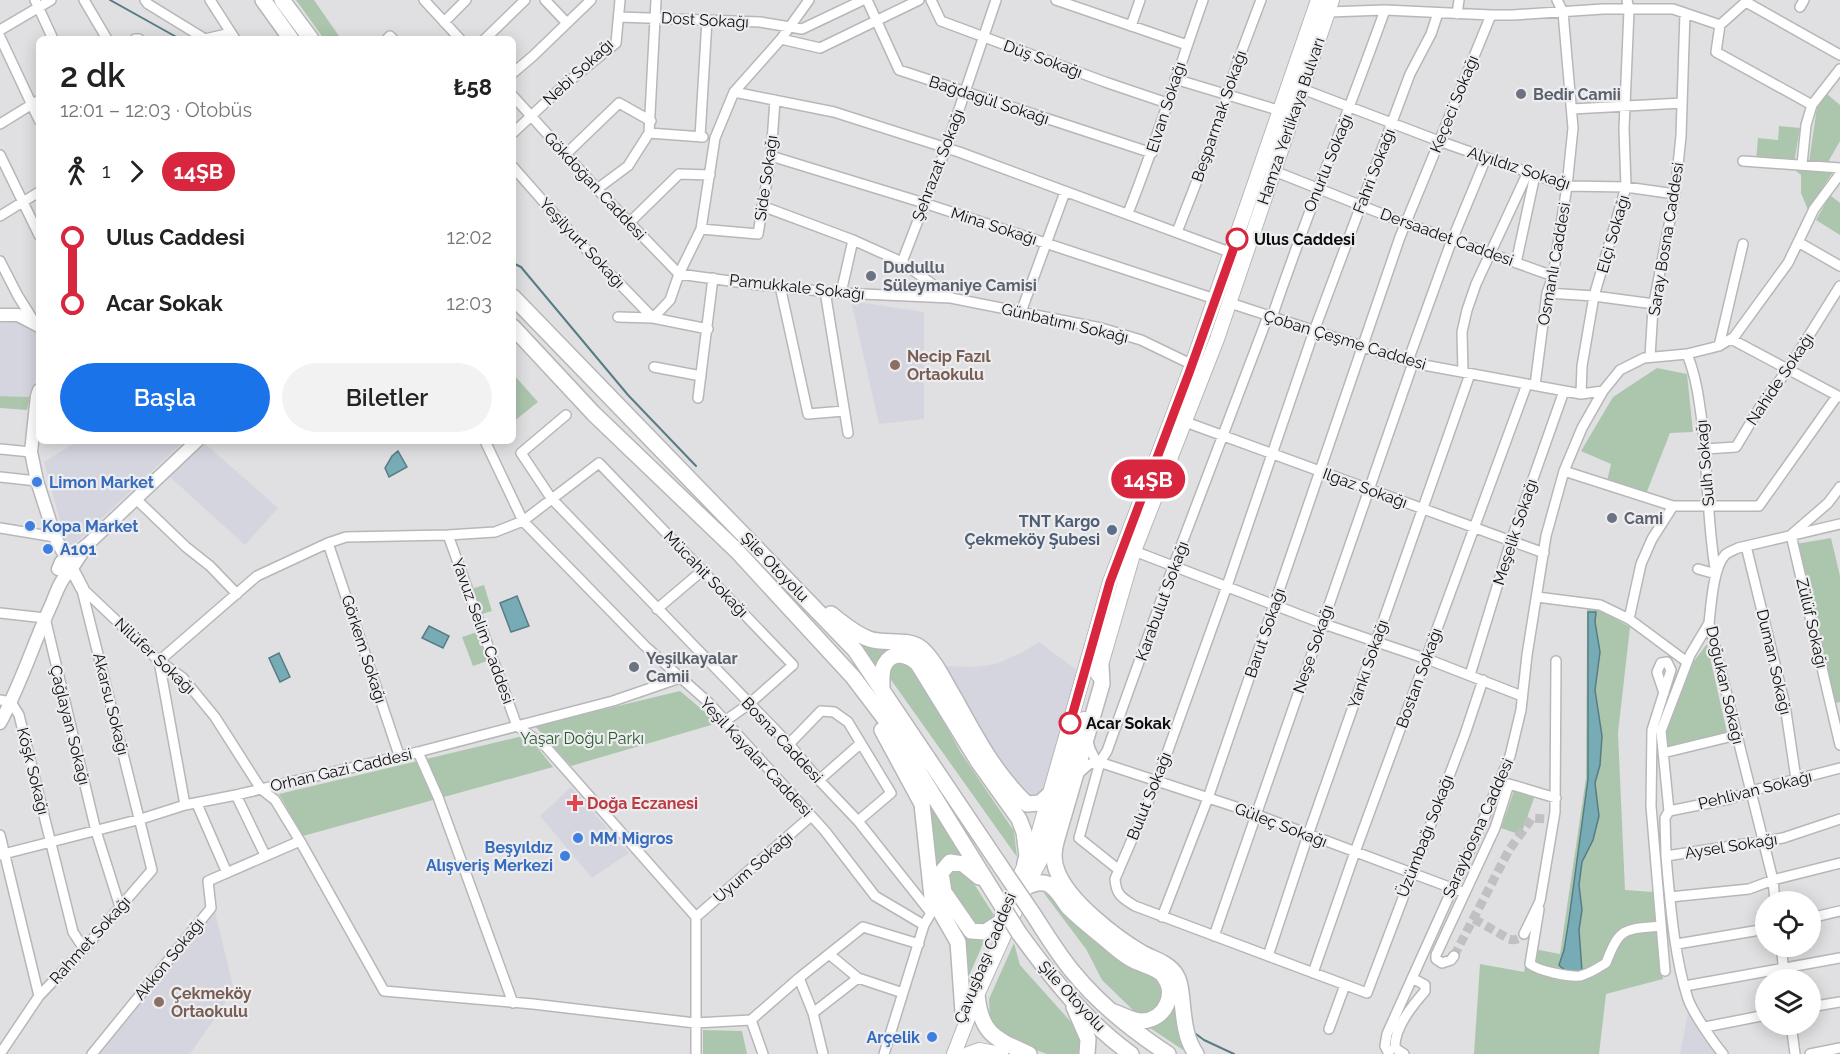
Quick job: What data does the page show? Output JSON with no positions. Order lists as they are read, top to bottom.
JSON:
{
  "streets": {
    "highway": ["Şile Otoyolu"],
    "main road": ["Hamza Yerlikaya Bulvarı", "Çavuşbaşı Caddesi"],
    "street": [
      "Dost Sokağı",
      "Düş Sokağı",
      "Nebi Sokağı",
      "Bağdagül Sokağı",
      "Keçeci Sokağı",
      "Elvan Sokağı",
      "Beşparmak Sokağı",
      "Onurlu Sokağı",
      "Şehrazat Sokağı",
      "Alyıldız Sokağı",
      "Fahri Sokağı",
      "Side Sokağı",
      "Gökdoğan Caddesi",
      "Mina Sokağı",
      "Elçi Sokağı",
      "Dersaadet Caddesi",
      "Saray Bosna Caddesi",
      "Yeşilyurt Sokağı",
      "Osmanlı Caddesi",
      "Pamukkale Sokağı",
      "Günbatımı Sokağı",
      "Çoban Çeşme Caddesi",
      "Nahide Sokağı",
      "Sulh Sokağı",
      "Ilgaz Sokağı",
      "Meşelik Sokağı",
      "Mücahit Sokağı",
      "Karabulut Sokağı",
      "Zülüf Sokağı",
      "Yavuz Selim Caddesi",
      "Barut Sokağı",
      "Görkem Sokağı",
      "Neşe Sokağı",
      "Nilüfer Sokağı",
      "Duman Sokağı",
      "Yankı Sokağı",
      "Bostan Sokağı",
      "Doğukan Sokağı",
      "Akarsu Sokağı",
      "Çağlayan Sokağı",
      "Bosna Caddesi",
      "Yeşil Kayalar Caddesi",
      "Orhan Gazi Caddesi",
      "Köşk Sokağı",
      "Pehlivan Sokağı",
      "Bulut Sokağı",
      "Güleç Sokağı",
      "Saraybosna Caddesi",
      "Üzümbağı Sokağı",
      "Aysel Sokağı",
      "Uyum Sokağı",
      "Rahmet Sokağı",
      "Akkon Sokağı"
    ]
  },
  "crossings": [
    ["Dost Sokağı", "Nebi Sokağı"],
    ["Düş Sokağı", "Elvan Sokağı"],
    ["Düş Sokağı", "Şehrazat Sokağı"],
    ["Nebi Sokağı", "Gökdoğan Caddesi"],
    ["Bağdagül Sokağı", "Elvan Sokağı"],
    ["Bağdagül Sokağı", "Şehrazat Sokağı"],
    ["Keçeci Sokağı", "Alyıldız Sokağı"],
    ["Keçeci Sokağı", "Dersaadet Caddesi"],
    ["Keçeci Sokağı", "Çoban Çeşme Caddesi"],
    ["Keçeci Sokağı", "Barut Sokağı"],
    ["Hamza Yerlikaya Bulvarı", "Alyıldız Sokağı"],
    ["Hamza Yerlikaya Bulvarı", "Mina Sokağı"],
    ["Hamza Yerlikaya Bulvarı", "Dersaadet Caddesi"],
    ["Hamza Yerlikaya Bulvarı", "Günbatımı Sokağı"],
    ["Hamza Yerlikaya Bulvarı", "Çoban Çeşme Caddesi"],
    ["Hamza Yerlikaya Bulvarı", "Ilgaz Sokağı"],
    ["Hamza Yerlikaya Bulvarı", "Çavuşbaşı Caddesi"],
    ["Onurlu Sokağı", "Alyıldız Sokağı"],
    ["Onurlu Sokağı", "Dersaadet Caddesi"],
    ["Onurlu Sokağı", "Çoban Çeşme Caddesi"],
    ["Onurlu Sokağı", "Karabulut Sokağı"],
    ["Şehrazat Sokağı", "Mina Sokağı"],
    ["Şehrazat Sokağı", "Günbatımı Sokağı"],
    ["Alyıldız Sokağı", "Fahri Sokağı"],
    ["Alyıldız Sokağı", "Elçi Sokağı"],
    ["Alyıldız Sokağı", "Saray Bosna Caddesi"],
    ["Alyıldız Sokağı", "Osmanlı Caddesi"],
    ["Alyıldız Sokağı", "Neşe Sokağı"],
    ["Fahri Sokağı", "Dersaadet Caddesi"],
    ["Fahri Sokağı", "Çoban Çeşme Caddesi"],
    ["Fahri Sokağı", "Bulut Sokağı"],
    ["Side Sokağı", "Mina Sokağı"],
    ["Side Sokağı", "Günbatımı Sokağı"],
    ["Gökdoğan Caddesi", "Pamukkale Sokağı"],
    ["Elçi Sokağı", "Çoban Çeşme Caddesi"],
    ["Dersaadet Caddesi", "Osmanlı Caddesi"],
    ["Dersaadet Caddesi", "Neşe Sokağı"],
    ["Saray Bosna Caddesi", "Saraybosna Caddesi"],
    ["Osmanlı Caddesi", "Çoban Çeşme Caddesi"],
    ["Osmanlı Caddesi", "Bostan Sokağı"],
    ["Pamukkale Sokağı", "Günbatımı Sokağı"],
    ["Çoban Çeşme Caddesi", "Meşelik Sokağı"],
    ["Çoban Çeşme Caddesi", "Karabulut Sokağı"],
    ["Çoban Çeşme Caddesi", "Barut Sokağı"],
    ["Çoban Çeşme Caddesi", "Neşe Sokağı"],
    ["Çoban Çeşme Caddesi", "Yankı Sokağı"],
    ["Çoban Çeşme Caddesi", "Bostan Sokağı"],
    ["Çoban Çeşme Caddesi", "Bulut Sokağı"],
    ["Çoban Çeşme Caddesi", "Saraybosna Caddesi"],
    ["Nahide Sokağı", "Sulh Sokağı"],
    ["Sulh Sokağı", "Doğukan Sokağı"],
    ["Sulh Sokağı", "Saraybosna Caddesi"],
    ["Ilgaz Sokağı", "Meşelik Sokağı"],
    ["Ilgaz Sokağı", "Karabulut Sokağı"],
    ["Ilgaz Sokağı", "Barut Sokağı"],
    ["Ilgaz Sokağı", "Neşe Sokağı"],
    ["Ilgaz Sokağı", "Yankı Sokağı"],
    ["Ilgaz Sokağı", "Bostan Sokağı"],
    ["Ilgaz Sokağı", "Bulut Sokağı"],
    ["Ilgaz Sokağı", "Saraybosna Caddesi"],
    ["Mücahit Sokağı", "Bosna Caddesi"],
    ["Mücahit Sokağı", "Yeşil Kayalar Caddesi"],
    ["Karabulut Sokağı", "Bulut Sokağı"],
    ["Karabulut Sokağı", "Güleç Sokağı"],
    ["Zülüf Sokağı", "Doğukan Sokağı"],
    ["Yavuz Selim Caddesi", "Orhan Gazi Caddesi"],
    ["Barut Sokağı", "Bulut Sokağı"],
    ["Barut Sokağı", "Güleç Sokağı"],
    ["Görkem Sokağı", "Orhan Gazi Caddesi"],
    ["Neşe Sokağı", "Bulut Sokağı"],
    ["Neşe Sokağı", "Güleç Sokağı"],
    ["Nilüfer Sokağı", "Akarsu Sokağı"],
    ["Nilüfer Sokağı", "Orhan Gazi Caddesi"],
    ["Nilüfer Sokağı", "Akkon Sokağı"],
    ["Duman Sokağı", "Doğukan Sokağı"],
    ["Duman Sokağı", "Pehlivan Sokağı"],
    ["Yankı Sokağı", "Bulut Sokağı"],
    ["Yankı Sokağı", "Güleç Sokağı"],
    ["Bostan Sokağı", "Bulut Sokağı"],
    ["Bostan Sokağı", "Güleç Sokağı"],
    ["Doğukan Sokağı", "Pehlivan Sokağı"],
    ["Doğukan Sokağı", "Aysel Sokağı"],
    ["Akarsu Sokağı", "Orhan Gazi Caddesi"],
    ["Akarsu Sokağı", "Rahmet Sokağı"],
    ["Çağlayan Sokağı", "Orhan Gazi Caddesi"],
    ["Çağlayan Sokağı", "Rahmet Sokağı"],
    ["Bosna Caddesi", "Yeşil Kayalar Caddesi"],
    ["Yeşil Kayalar Caddesi", "Orhan Gazi Caddesi"],
    ["Yeşil Kayalar Caddesi", "Uyum Sokağı"],
    ["Orhan Gazi Caddesi", "Köşk Sokağı"],
    ["Orhan Gazi Caddesi", "Rahmet Sokağı"],
    ["Köşk Sokağı", "Rahmet Sokağı"],
    ["Pehlivan Sokağı", "Aysel Sokağı"],
    ["Bulut Sokağı", "Güleç Sokağı"],
    ["Bulut Sokağı", "Üzümbağı Sokağı"],
    ["Güleç Sokağı", "Saraybosna Caddesi"],
    ["Güleç Sokağı", "Üzümbağı Sokağı"]
  ],
  "parks": ["Yaşar Doğu Parkı"],
  "places": {
    "other": [
      "Bedir Camii",
      "Ulus Caddesi",
      "Dudullu Süleymaniye Camisi",
      "Necip Fazıl Ortaokulu",
      "Limon Market",
      "Cami",
      "Kopa Market",
      "TNT Kargo Çekmeköy Şubesi",
      "A101",
      "Yeşilkayalar Camii",
      "Acar Sokak",
      "MM Migros",
      "Beşyıldız Alışveriş Merkezi",
      "Çekmeköy Ortaokulu",
      "Arçelik"
    ],
    "health": ["Doğa Eczanesi"]
  },
  "lines": ["bus line 14ŞB"],
  "page": {
    "on_map": "14ŞB",
    "heading": ["2 dk", "12:01 – 12:03 · Otobüs", "₺58"],
    "legs": ["1", "14ŞB"],
    "list": [
      {
        "name": "Ulus Caddesi",
        "value": "12:02"
      },
      {
        "name": "Acar Sokak",
        "value": "12:03"
      }
    ],
    "buttons": ["Başla", "Biletler"]
  }
}
